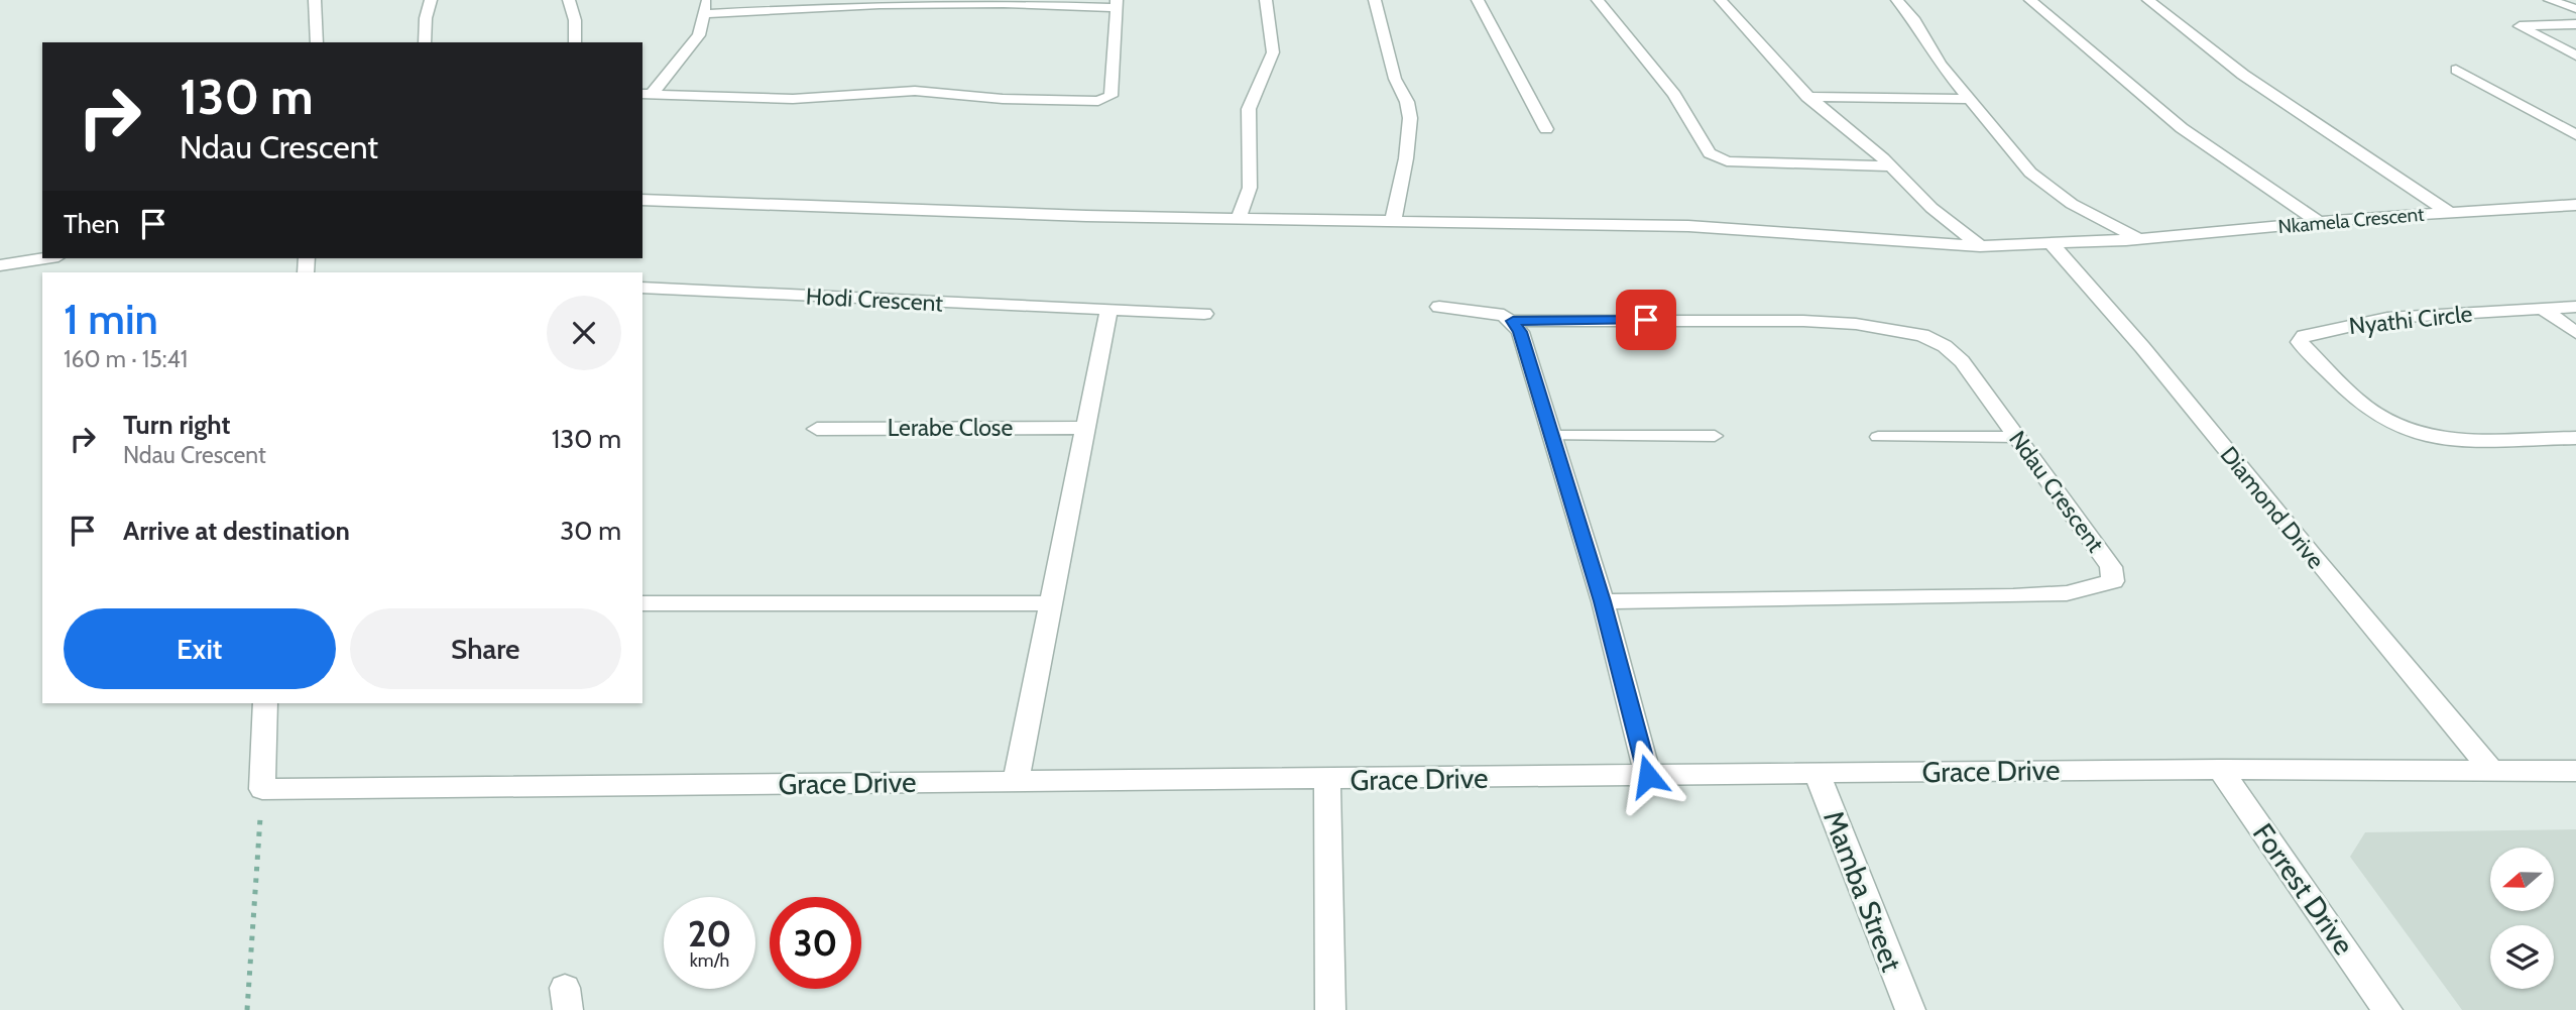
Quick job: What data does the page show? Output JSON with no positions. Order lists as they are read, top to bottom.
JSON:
{
  "streets": {
    "street": [
      "Nkamela Crescent",
      "Hodi Crescent",
      "Nyathi Circle",
      "Lerabe Close",
      "Ndau Crescent",
      "Diamond Drive",
      "Grace Drive",
      "Forrest Drive",
      "Mamba Street"
    ]
  },
  "crossings": [
    ["Nkamela Crescent", "Diamond Drive"],
    ["Diamond Drive", "Grace Drive"],
    ["Grace Drive", "Forrest Drive"],
    ["Grace Drive", "Mamba Street"]
  ],
  "north": "left",
  "page": {
    "turn": ["130 m", "Ndau Crescent"],
    "then": "Then",
    "heading": ["1 min", "160 m · 15:41"],
    "list": [
      {
        "name": "Turn right",
        "note": "Ndau Crescent",
        "value": "130 m"
      },
      {
        "name": "Arrive at destination",
        "value": "30 m"
      }
    ],
    "buttons": ["Exit", "Share"],
    "speed": "20 km/h",
    "limit": "30"
  }
}
